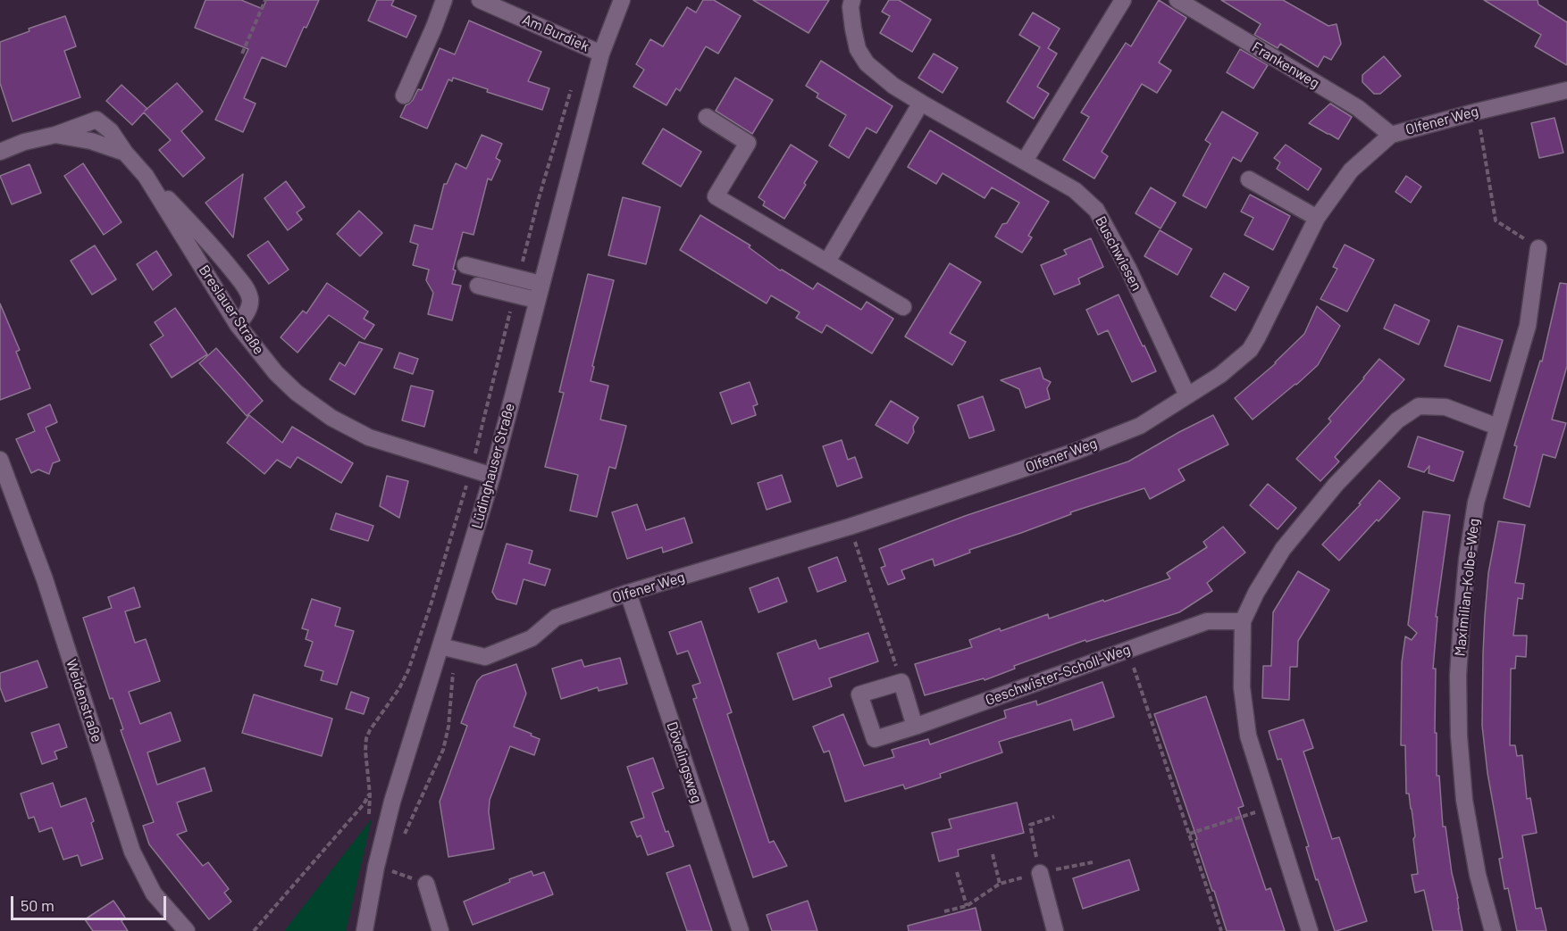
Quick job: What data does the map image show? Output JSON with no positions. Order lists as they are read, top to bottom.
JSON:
{
  "streets": {
    "street": [
      "Am Burdiek",
      "Frankenweg",
      "Olfener Weg",
      "Buschwiesen",
      "Breslauer Straße",
      "Lüdinghauser Straße",
      "Maximilian-Kolbe-Weg",
      "Geschwister-Scholl-Weg",
      "Weidenstraße",
      "Dövelingsweg"
    ]
  },
  "crossings": [
    ["Am Burdiek", "Lüdinghauser Straße"],
    ["Frankenweg", "Olfener Weg"],
    ["Olfener Weg", "Buschwiesen"],
    ["Olfener Weg", "Lüdinghauser Straße"],
    ["Olfener Weg", "Dövelingsweg"],
    ["Breslauer Straße", "Lüdinghauser Straße"]
  ],
  "scale_bar": "50 m"
}
